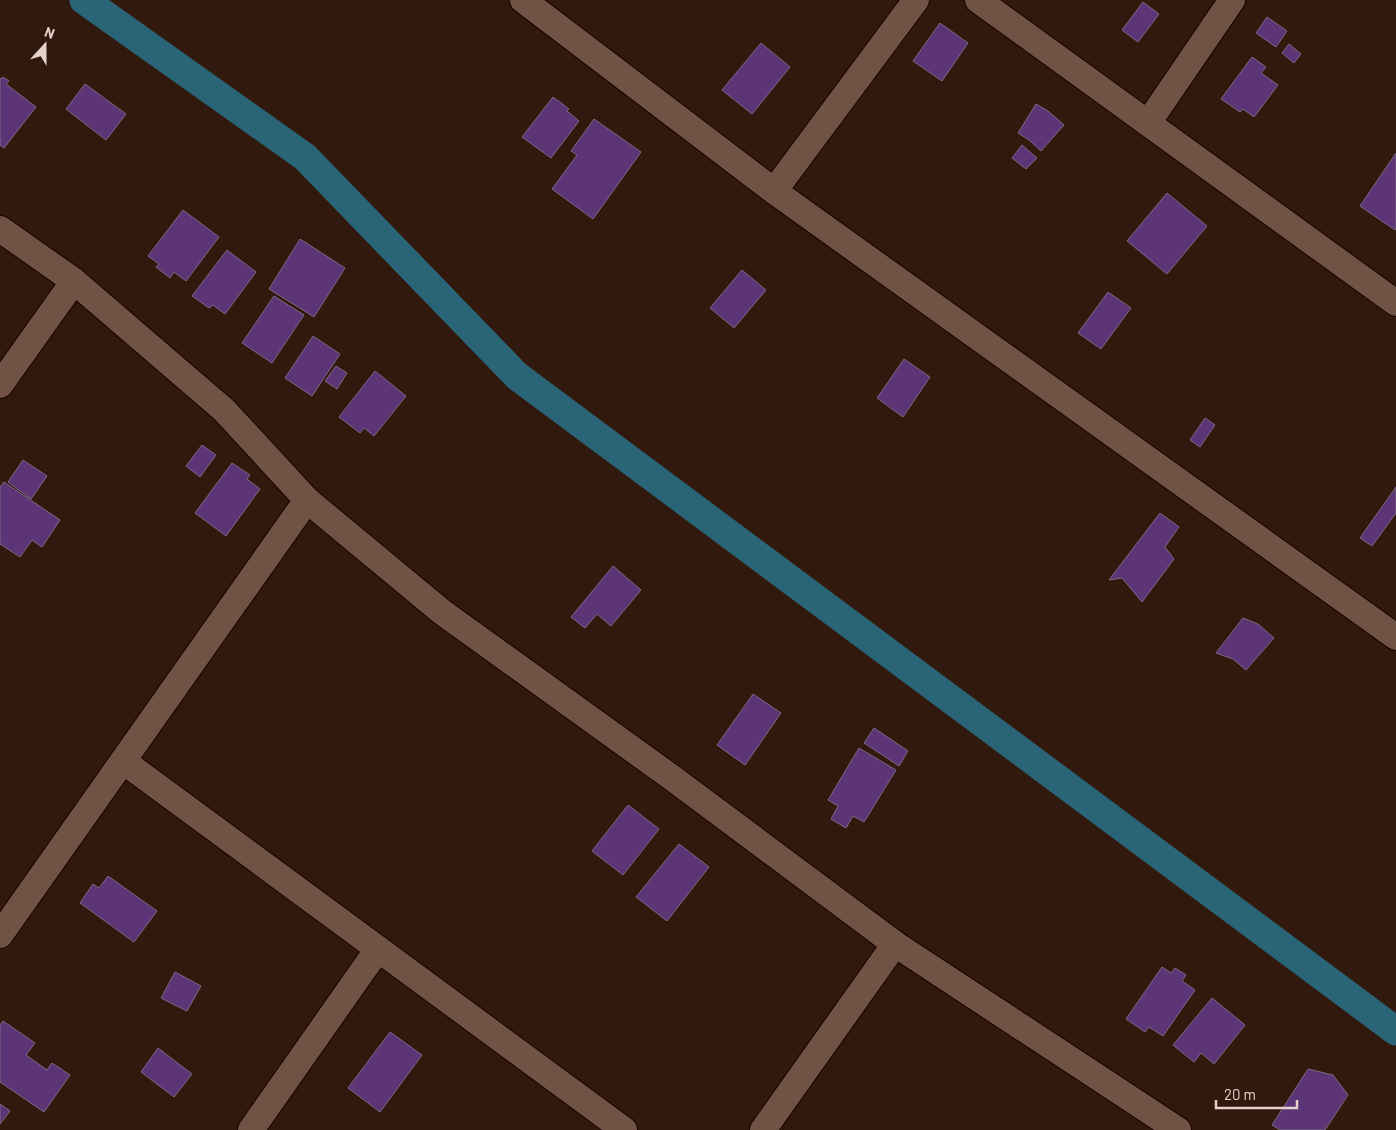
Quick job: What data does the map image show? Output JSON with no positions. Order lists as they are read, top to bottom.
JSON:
{
  "scale_bar": "20 m",
  "north": "top"
}
